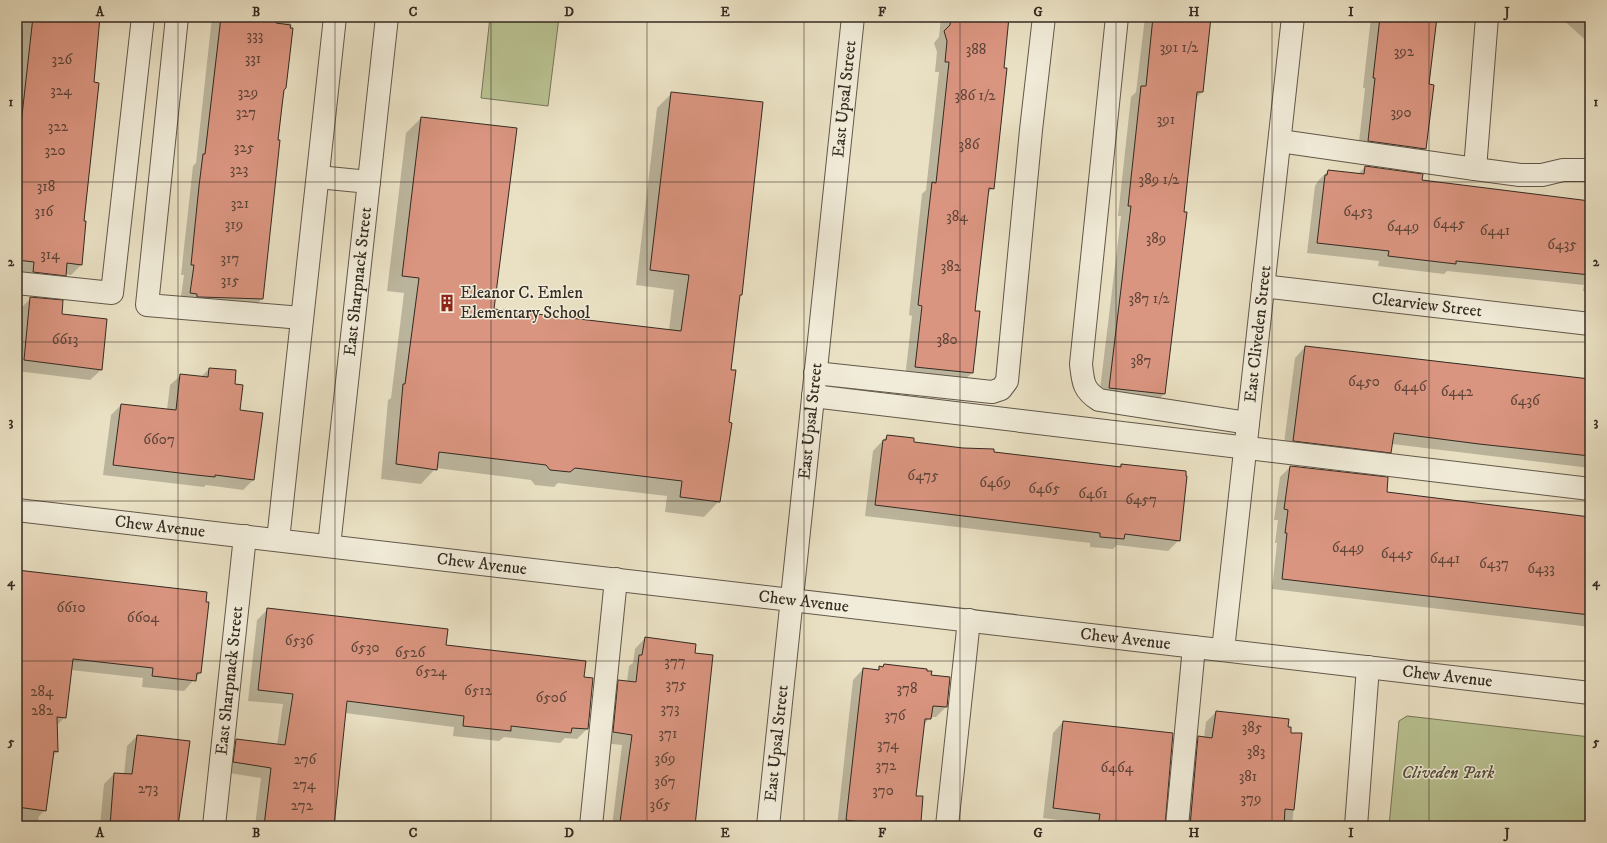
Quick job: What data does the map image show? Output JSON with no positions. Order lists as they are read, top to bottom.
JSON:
{
  "streets": {
    "street": [
      "East Upsal Street",
      "East Sharpnack Street",
      "Clearview Street",
      "East Cliveden Street",
      "Chew Avenue"
    ]
  },
  "crossings": [
    ["East Upsal Street", "Chew Avenue"],
    ["East Sharpnack Street", "Chew Avenue"],
    ["Clearview Street", "East Cliveden Street"],
    ["East Cliveden Street", "Chew Avenue"]
  ],
  "parks": ["Cliveden Park"],
  "places": {
    "building": ["Eleanor C. Emlen Elementary School"]
  },
  "house_numbers": [
    "333",
    "391 1/2",
    "388",
    "392",
    "331",
    "326",
    "324",
    "329",
    "386 1/2",
    "327",
    "390",
    "391",
    "322",
    "386",
    "325",
    "320",
    "323",
    "389 1/2",
    "318",
    "321",
    "316",
    "6453",
    "384",
    "6445",
    "319",
    "6449",
    "6441",
    "389",
    "6435",
    "314",
    "317",
    "382",
    "315",
    "387 1/2",
    "6613",
    "380",
    "387",
    "6450",
    "6446",
    "6442",
    "6436",
    "6607",
    "6475",
    "6469",
    "6465",
    "6461",
    "6457",
    "6449",
    "6445",
    "6441",
    "6437",
    "6433",
    "6610",
    "6604",
    "6536",
    "6530",
    "6526",
    "377",
    "6524",
    "375",
    "378",
    "6512",
    "284",
    "6506",
    "373",
    "282",
    "376",
    "385",
    "371",
    "374",
    "383",
    "369",
    "276",
    "372",
    "6464",
    "381",
    "367",
    "274",
    "273",
    "370",
    "379",
    "365",
    "272"
  ],
  "grid": {
    "columns": [
      "A",
      "B",
      "C",
      "D",
      "E",
      "F",
      "G",
      "H",
      "I",
      "J"
    ],
    "rows": [
      "1",
      "2",
      "3",
      "4",
      "5"
    ]
  }
}
